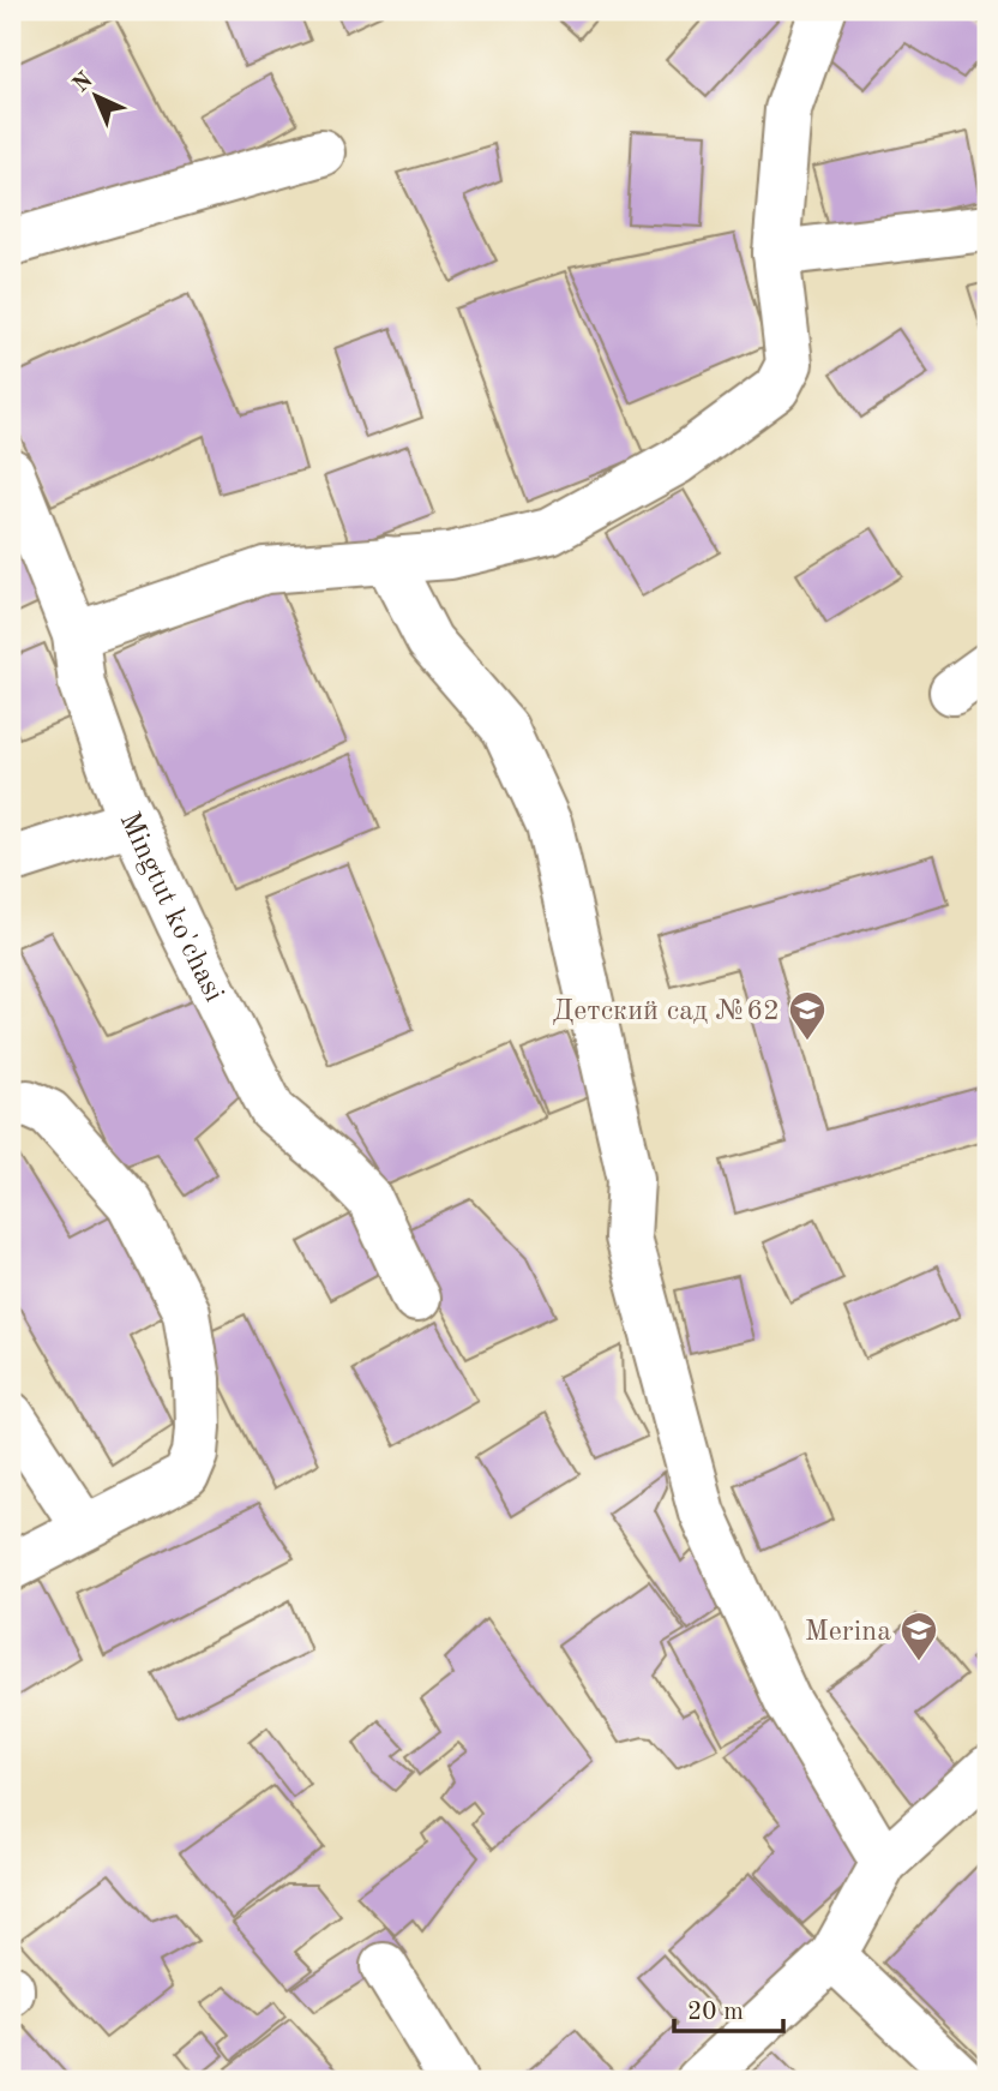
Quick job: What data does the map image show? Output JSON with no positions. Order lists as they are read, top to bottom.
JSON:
{
  "streets": {
    "street": ["Mingtut ko'chasi"]
  },
  "places": {
    "school or university": ["Детский сад №62", "Merina"]
  },
  "scale_bar": "20 m",
  "north": "top left"
}
